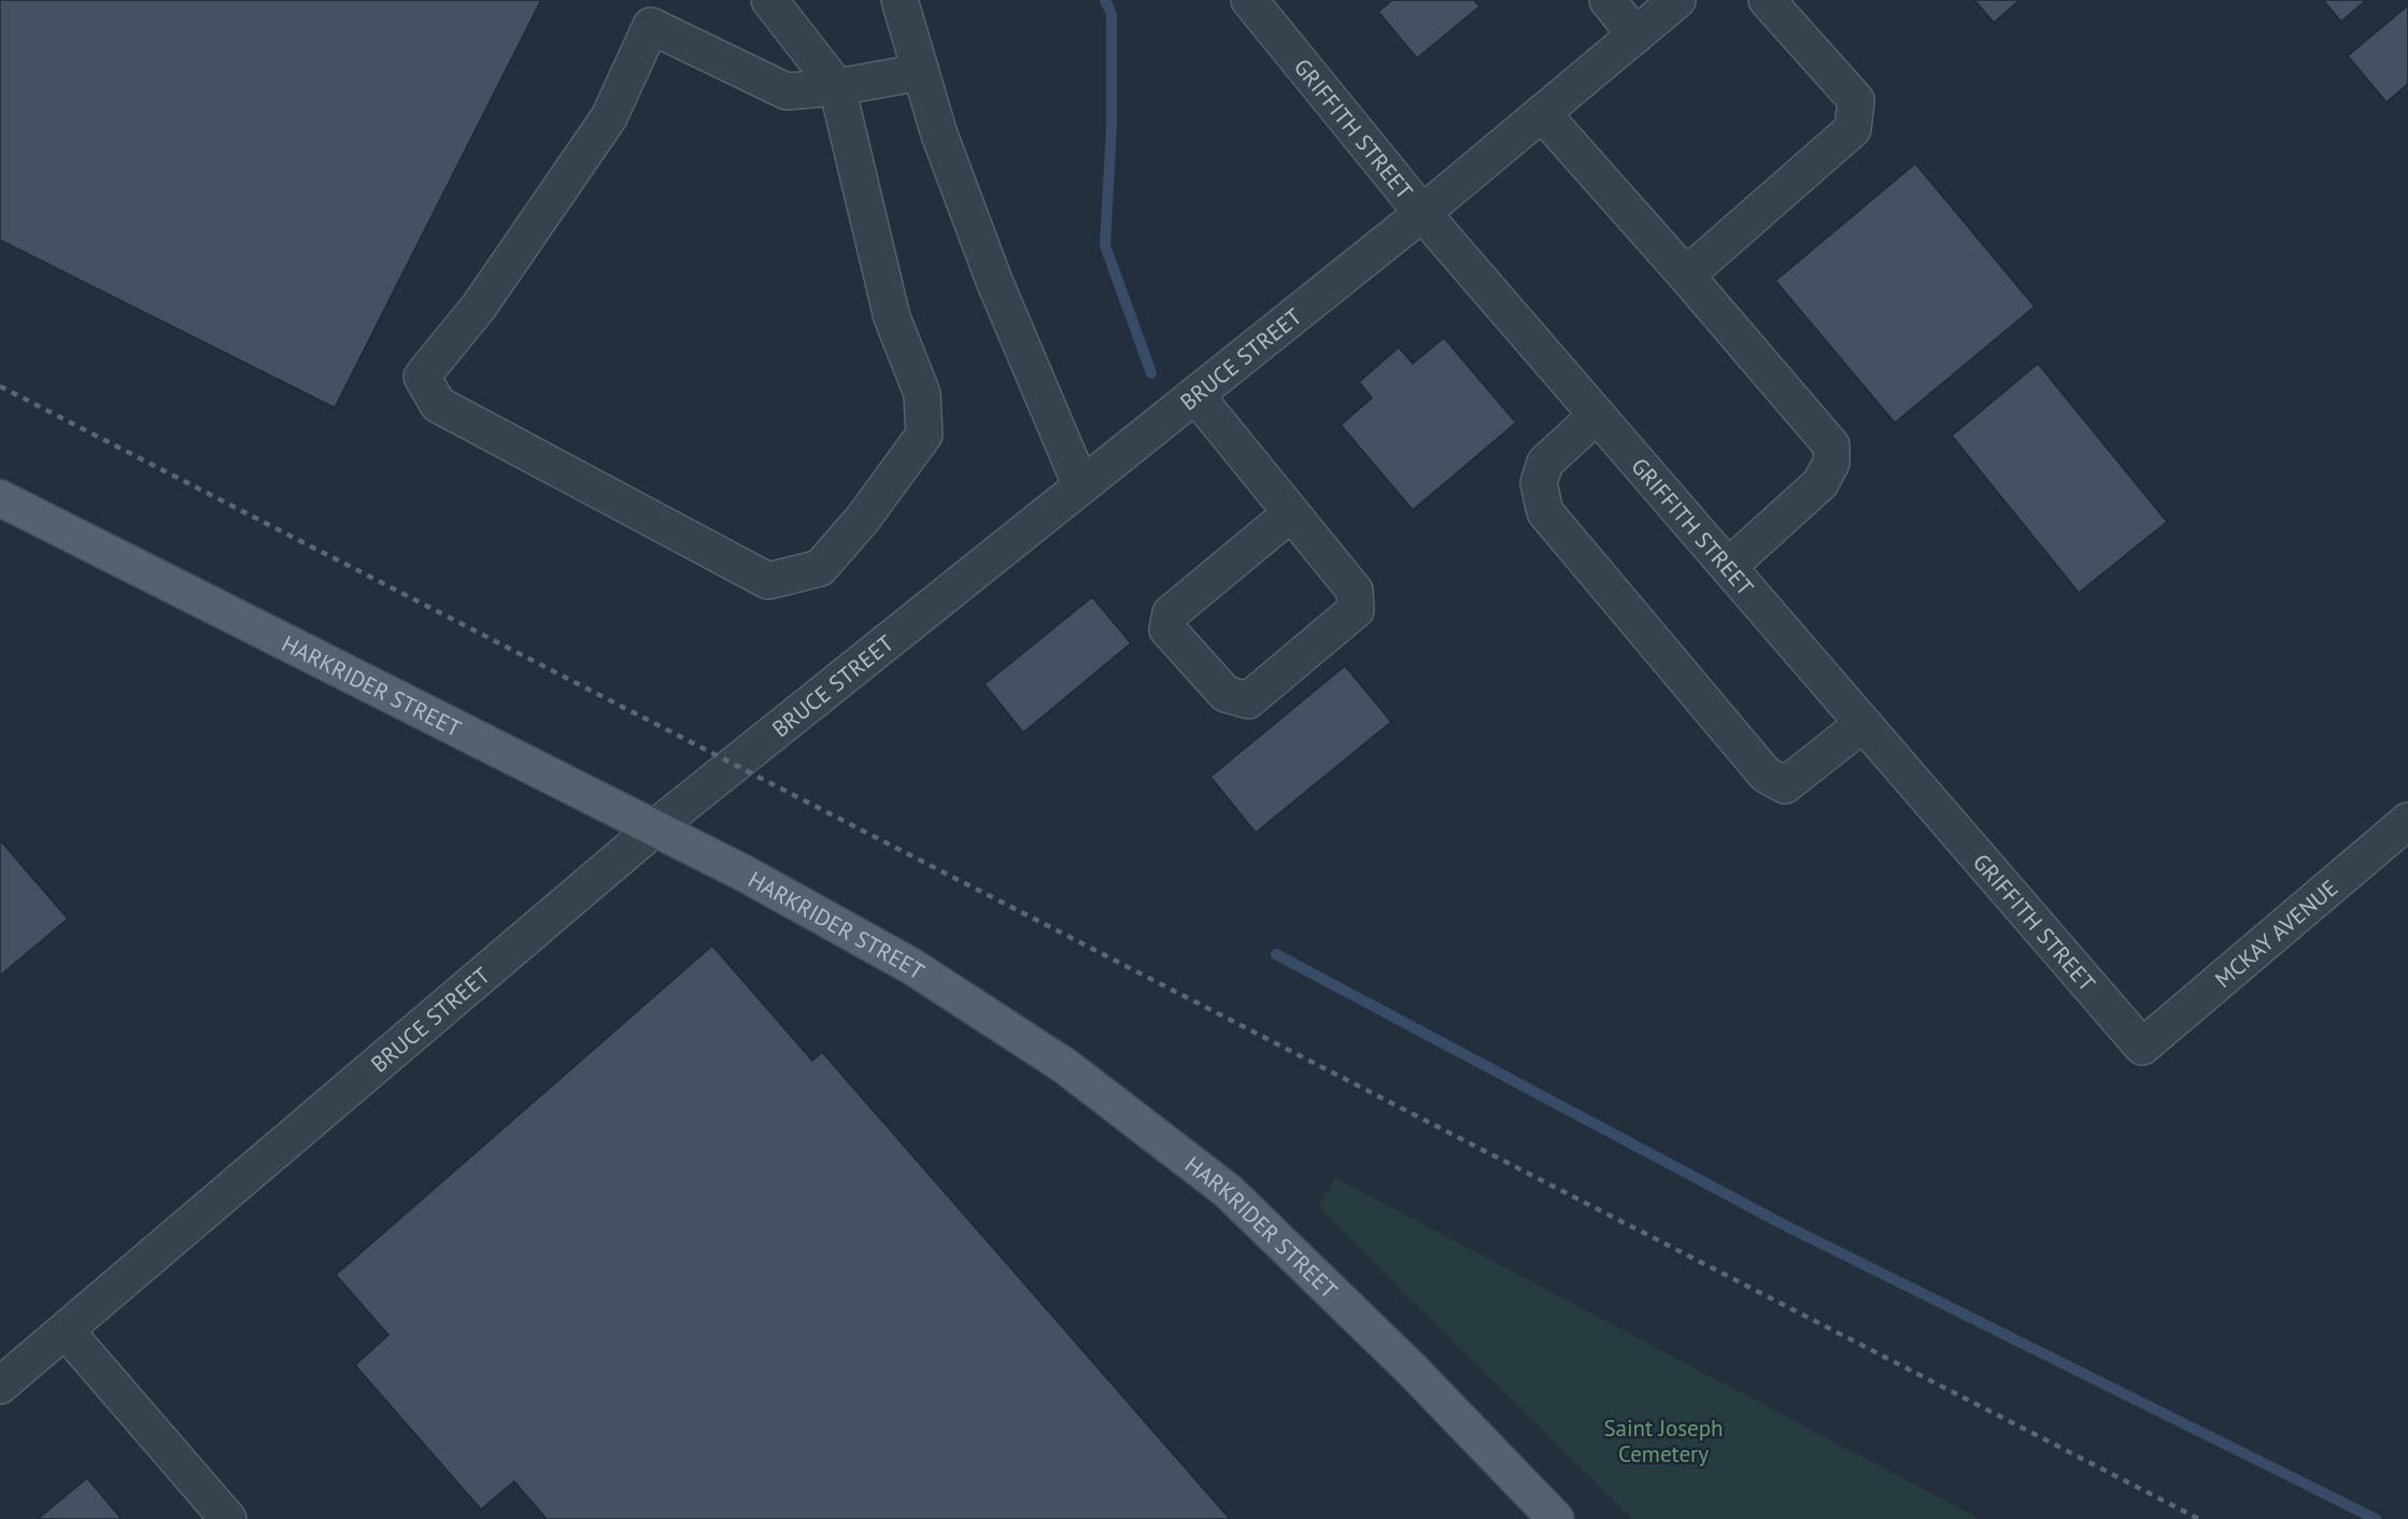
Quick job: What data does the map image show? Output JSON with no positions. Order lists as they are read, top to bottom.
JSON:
{
  "streets": {
    "main road": ["HARKRIDER STREET"],
    "street": ["GRIFFITH STREET", "BRUCE STREET", "MCKAY AVENUE"]
  },
  "crossings": [
    ["GRIFFITH STREET", "BRUCE STREET"],
    ["GRIFFITH STREET", "MCKAY AVENUE"],
    ["BRUCE STREET", "HARKRIDER STREET"]
  ],
  "parks": ["Saint Joseph Cemetery"]
}
